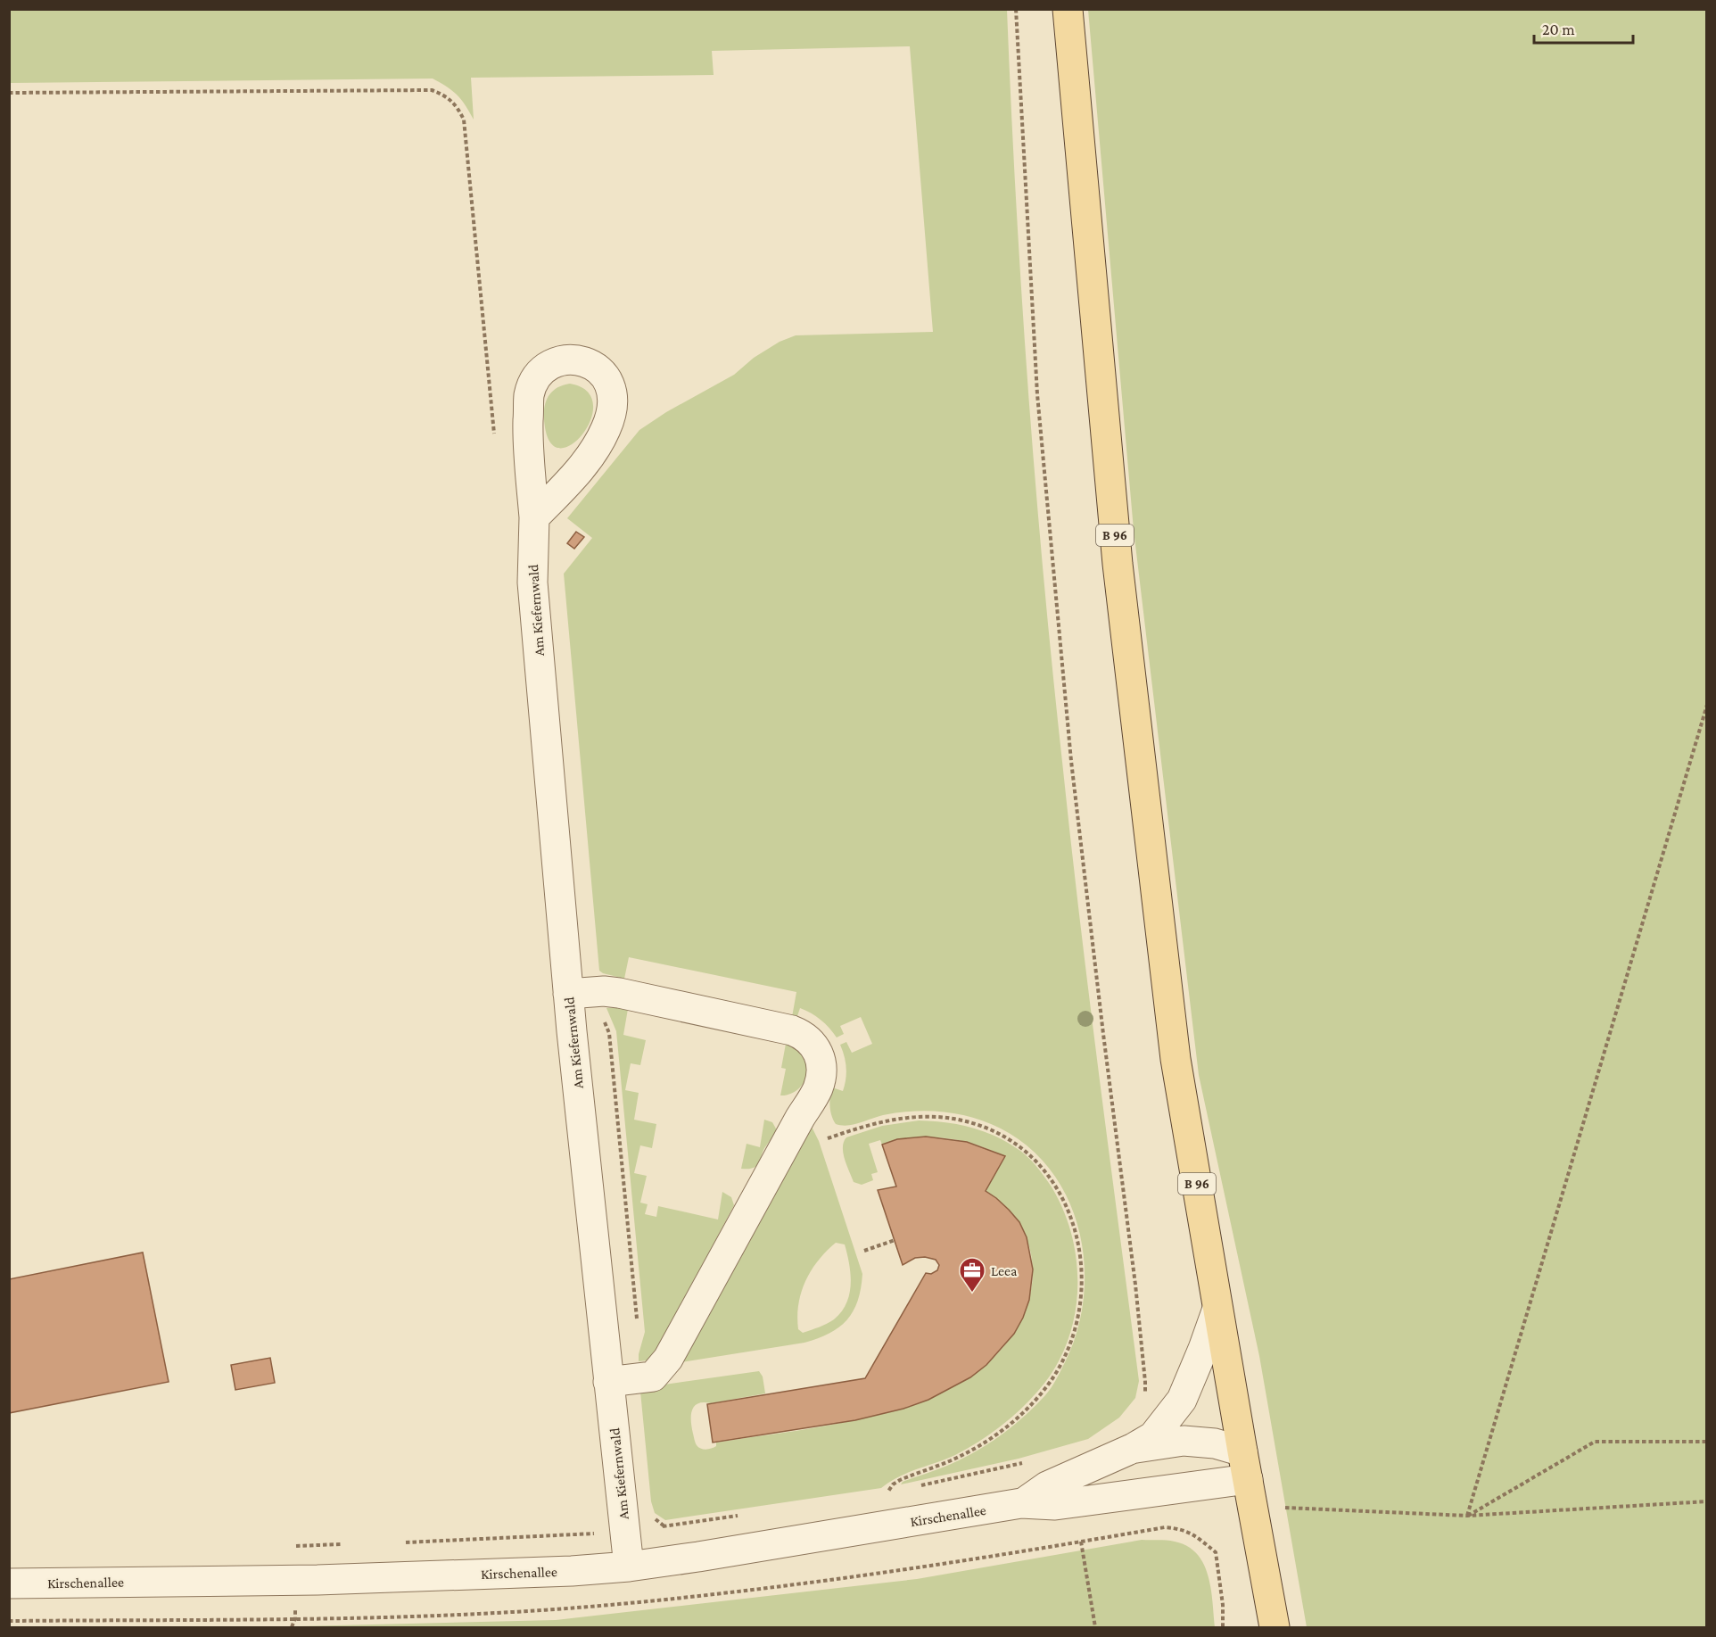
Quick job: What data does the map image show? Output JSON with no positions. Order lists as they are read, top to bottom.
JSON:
{
  "streets": {
    "main road": ["B 96"],
    "street": ["Am Kiefernwald", "Kirschenallee"]
  },
  "crossings": [
    ["B 96", "Kirschenallee"],
    ["Am Kiefernwald", "Kirschenallee"]
  ],
  "places": {
    "office": ["Leea"]
  },
  "scale_bar": "20 m"
}
